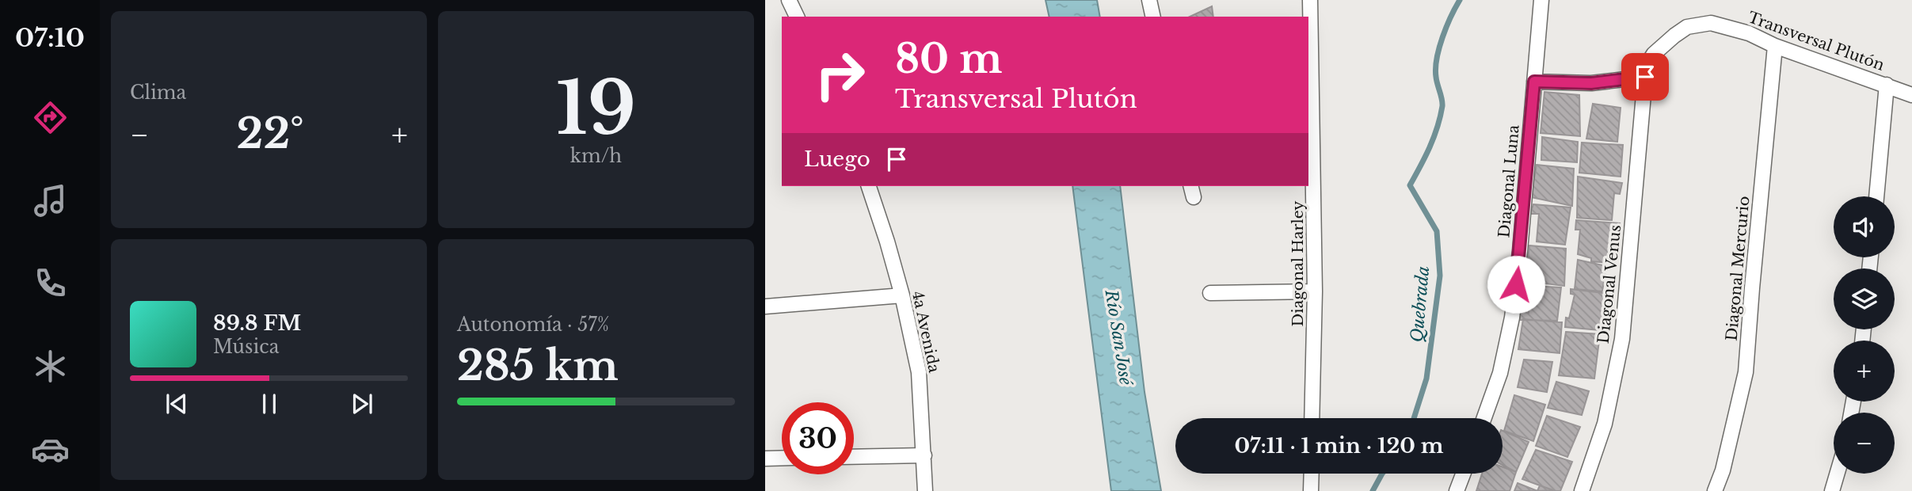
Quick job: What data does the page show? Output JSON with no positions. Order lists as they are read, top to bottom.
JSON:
{
  "streets": {
    "street": [
      "Transversal Plutón",
      "Diagonal Luna",
      "Diagonal Harley",
      "Diagonal Mercurio",
      "Diagonal Venus",
      "4a Avenida"
    ]
  },
  "crossings": [
    ["Transversal Plutón", "Diagonal Mercurio"],
    ["Transversal Plutón", "Diagonal Venus"]
  ],
  "water": ["Quebrada", "Río San José"],
  "page": {
    "tabs": "07:10",
    "tile": [
      "Clima",
      ["19", "km/h"],
      ["Autonomía · 57%", "285 km"]
    ],
    "turn": ["80 m", "Transversal Plutón"],
    "heat": ["−", "22°", "+"],
    "then": "Luego",
    "map_buttons": ["+", "−"],
    "song": ["89.8 FM", "Música"],
    "limit": "30",
    "trip": "07:11 · 1 min · 120 m"
  }
}
